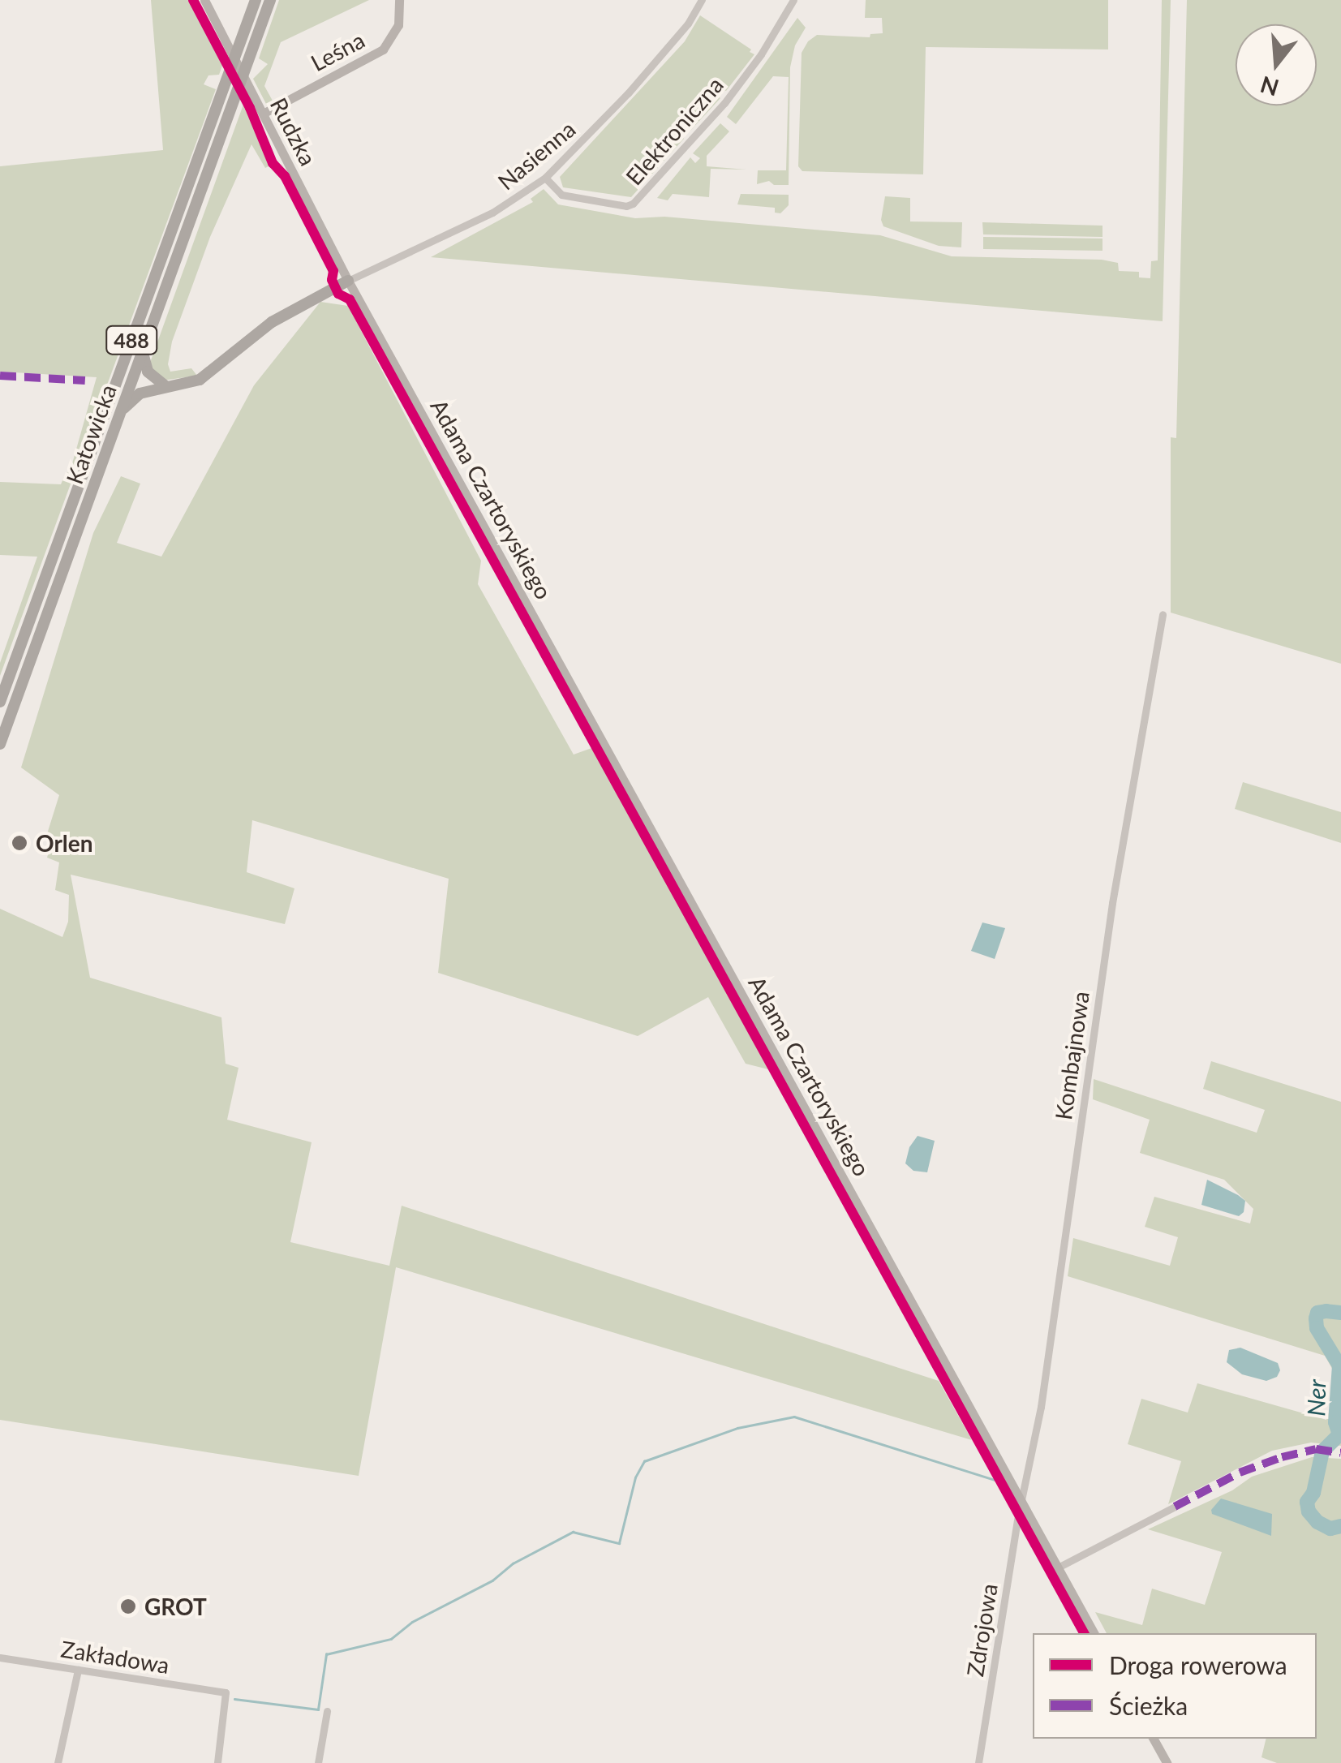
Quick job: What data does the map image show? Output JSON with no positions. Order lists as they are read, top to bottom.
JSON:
{
  "streets": {
    "main road": ["488", "Katowicka"],
    "street": [
      "Leśna",
      "Elektroniczna",
      "Rudzka",
      "Nasienna",
      "Adama Czartoryskiego",
      "Kombajnowa",
      "Zdrojowa",
      "Zakładowa"
    ]
  },
  "crossings": [
    ["Leśna", "Rudzka"],
    ["Elektroniczna", "Nasienna"],
    ["Rudzka", "Nasienna"],
    ["Rudzka", "Adama Czartoryskiego"],
    ["Nasienna", "Adama Czartoryskiego"],
    ["Adama Czartoryskiego", "Kombajnowa"],
    ["Adama Czartoryskiego", "Zdrojowa"],
    ["Kombajnowa", "Zdrojowa"]
  ],
  "water": ["Ner"],
  "places": ["Orlen", "GROT"],
  "legend": ["Droga rowerowa", "Ścieżka"],
  "north": "bottom"
}
